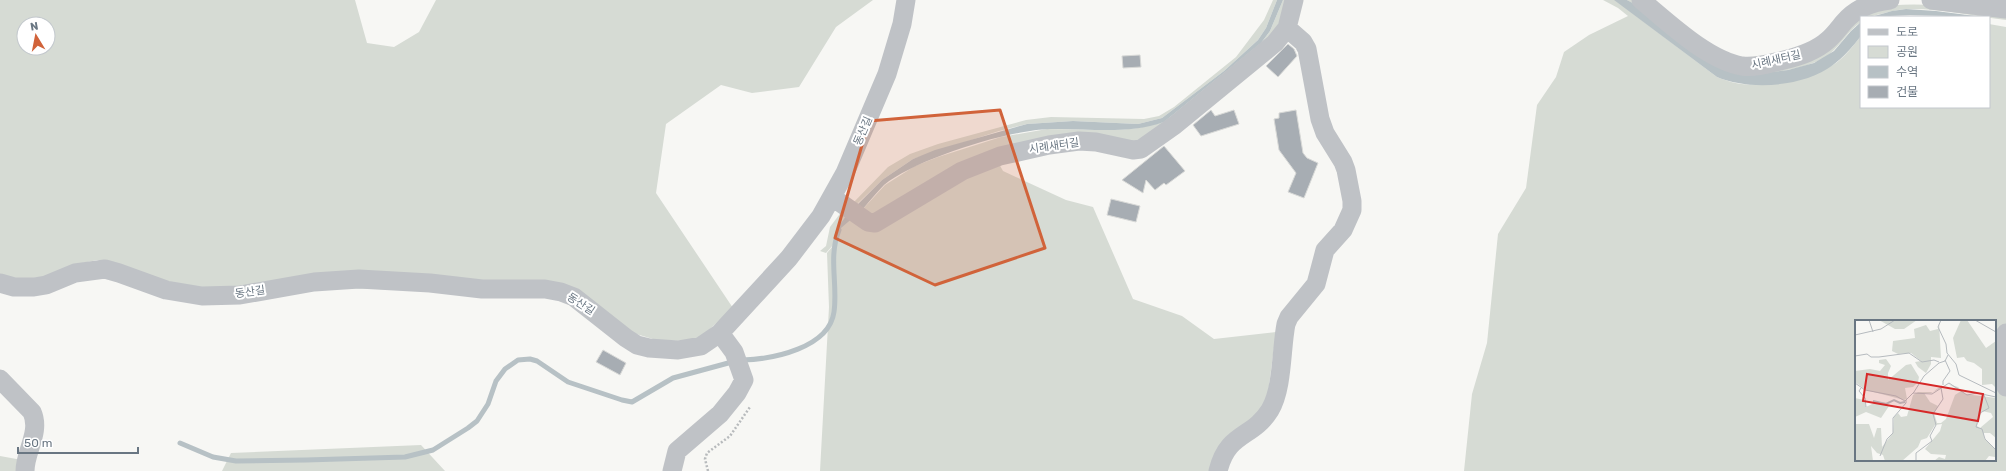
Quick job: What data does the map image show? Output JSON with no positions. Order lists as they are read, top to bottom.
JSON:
{
  "streets": {
    "street": ["시례새터길", "동산길"]
  },
  "crossings": [
    ["시례새터길", "동산길"]
  ],
  "legend": [
    "도로",
    "공원",
    "수역",
    "건물"
  ],
  "scale_bar": "50 m",
  "north": "top"
}
